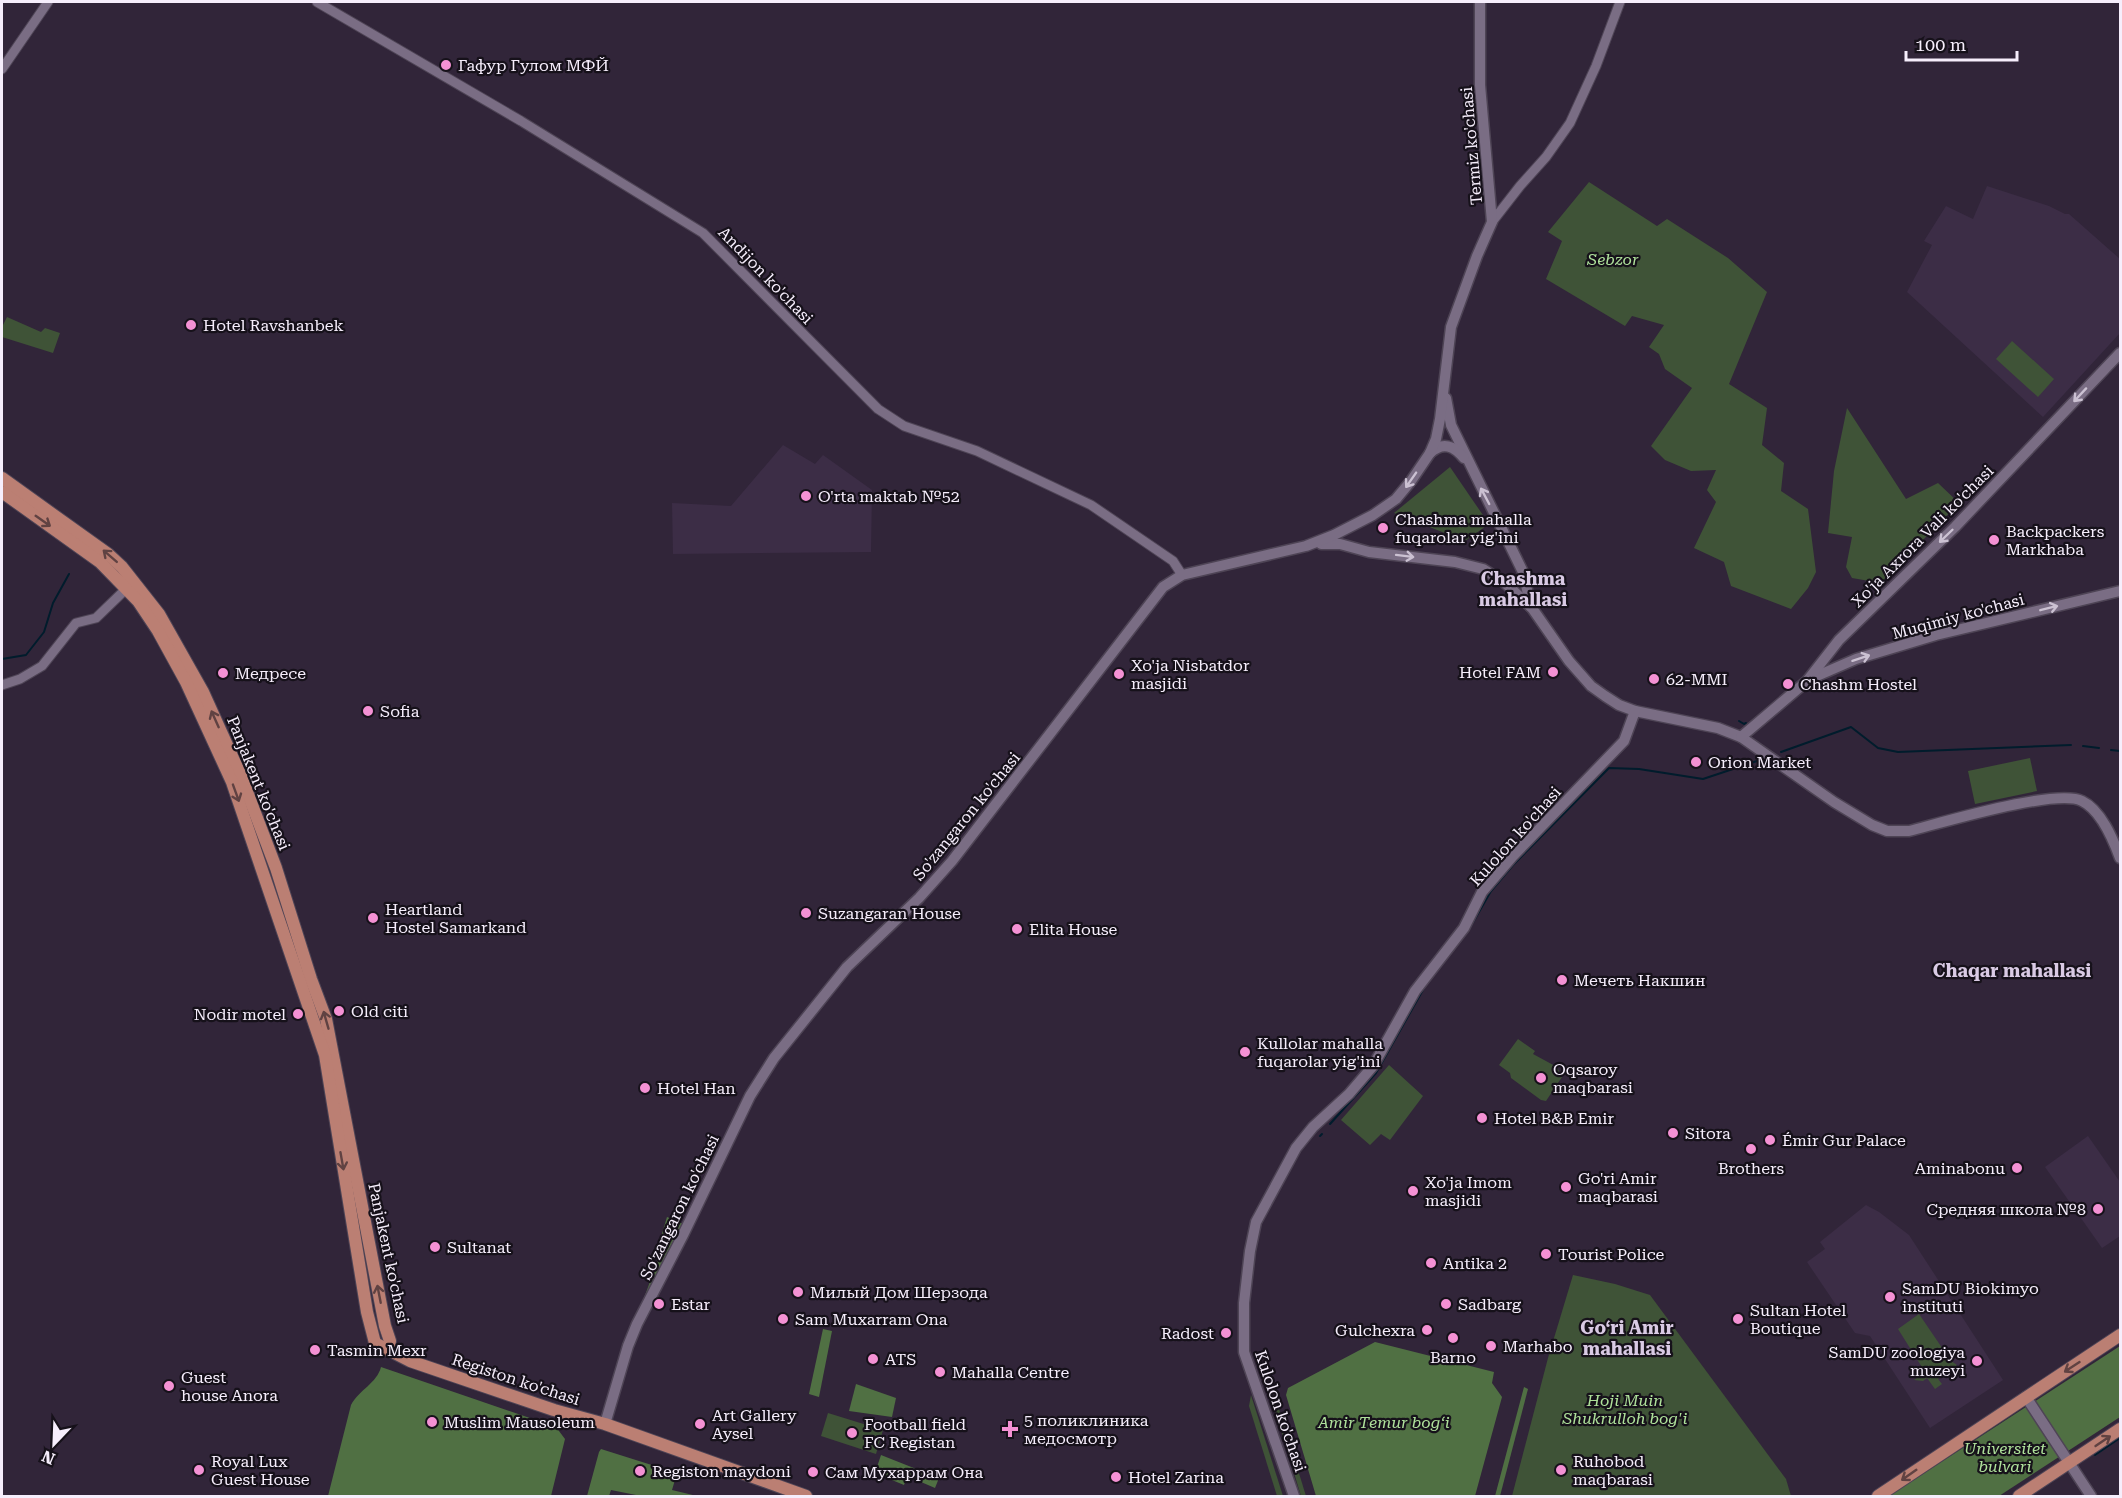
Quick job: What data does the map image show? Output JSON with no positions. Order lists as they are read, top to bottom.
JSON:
{
  "streets": {
    "main road": [
      "Termiz ko'chasi",
      "Xo'ja Axrora Vali ko'chasi",
      "Muqimiy ko'chasi",
      "Panjakent ko'chasi",
      "So'zangaron ko'chasi",
      "Kulolon ko'chasi",
      "Registon ko'chasi"
    ],
    "street": ["Andijon ko'chasi"]
  },
  "crossings": [
    ["Termiz ko'chasi", "So'zangaron ko'chasi"],
    ["Andijon ko'chasi", "So'zangaron ko'chasi"],
    ["Xo'ja Axrora Vali ko'chasi", "Muqimiy ko'chasi"],
    ["Panjakent ko'chasi", "Registon ko'chasi"],
    ["So'zangaron ko'chasi", "Registon ko'chasi"]
  ],
  "one_way": ["Xo'ja Axrora Vali ko'chasi", "Muqimiy ko'chasi"],
  "districts": ["Chashma mahallasi", "Chaqar mahallasi", "Go‘ri Amir mahallasi"],
  "parks": [
    "Sebzor",
    "Hoji Muin Shukrulloh bog'i",
    "Amir Temur bog‘i",
    "Universitet bulvari"
  ],
  "places": {
    "other": [
      "Гафур Гулом МФЙ",
      "Hotel Ravshanbek",
      "O'rta maktab №52",
      "Chashma mahalla fuqarolar yig'ini",
      "Backpackers Markhaba",
      "Hotel FAM",
      "Медресе",
      "Xo'ja Nisbatdor masjidi",
      "62-MMI",
      "Chashm Hostel",
      "Sofia",
      "Orion Market",
      "Suzangaran House",
      "Heartland Hostel Samarkand",
      "Elita House",
      "Мечеть Накшин",
      "Old citi",
      "Nodir motel",
      "Kullolar mahalla fuqarolar yig'ini",
      "Oqsaroy maqbarasi",
      "Hotel Han",
      "Hotel B&B Emir",
      "Sitora",
      "Émir Gur Palace",
      "Brothers",
      "Aminabonu",
      "Go'ri Amir maqbarasi",
      "Xo'ja Imom masjidi",
      "Средняя школа №8",
      "Sultanat",
      "Tourist Police",
      "Antika 2",
      "Милый Дом Шерзода",
      "SamDU Biokimyo instituti",
      "Estar",
      "Sadbarg",
      "Sam Muxarram Ona",
      "Sultan Hotel Boutique",
      "Gulchexra",
      "Radost",
      "Barno",
      "Marhabo",
      "Tasmin Mexr",
      "ATS",
      "SamDU zoologiya muzeyi",
      "Mahalla Centre",
      "Guest house Anora",
      "Muslim Mausoleum",
      "Art Gallery Aysel",
      "Football field FC Registan",
      "Royal Lux Guest House",
      "Ruhobod maqbarasi",
      "Registon maydoni",
      "Сам Мухаррам Она",
      "Hotel Zarina"
    ],
    "health": ["5 поликлиника медосмотр"]
  },
  "scale_bar": "100 m",
  "north": "bottom left"
}
